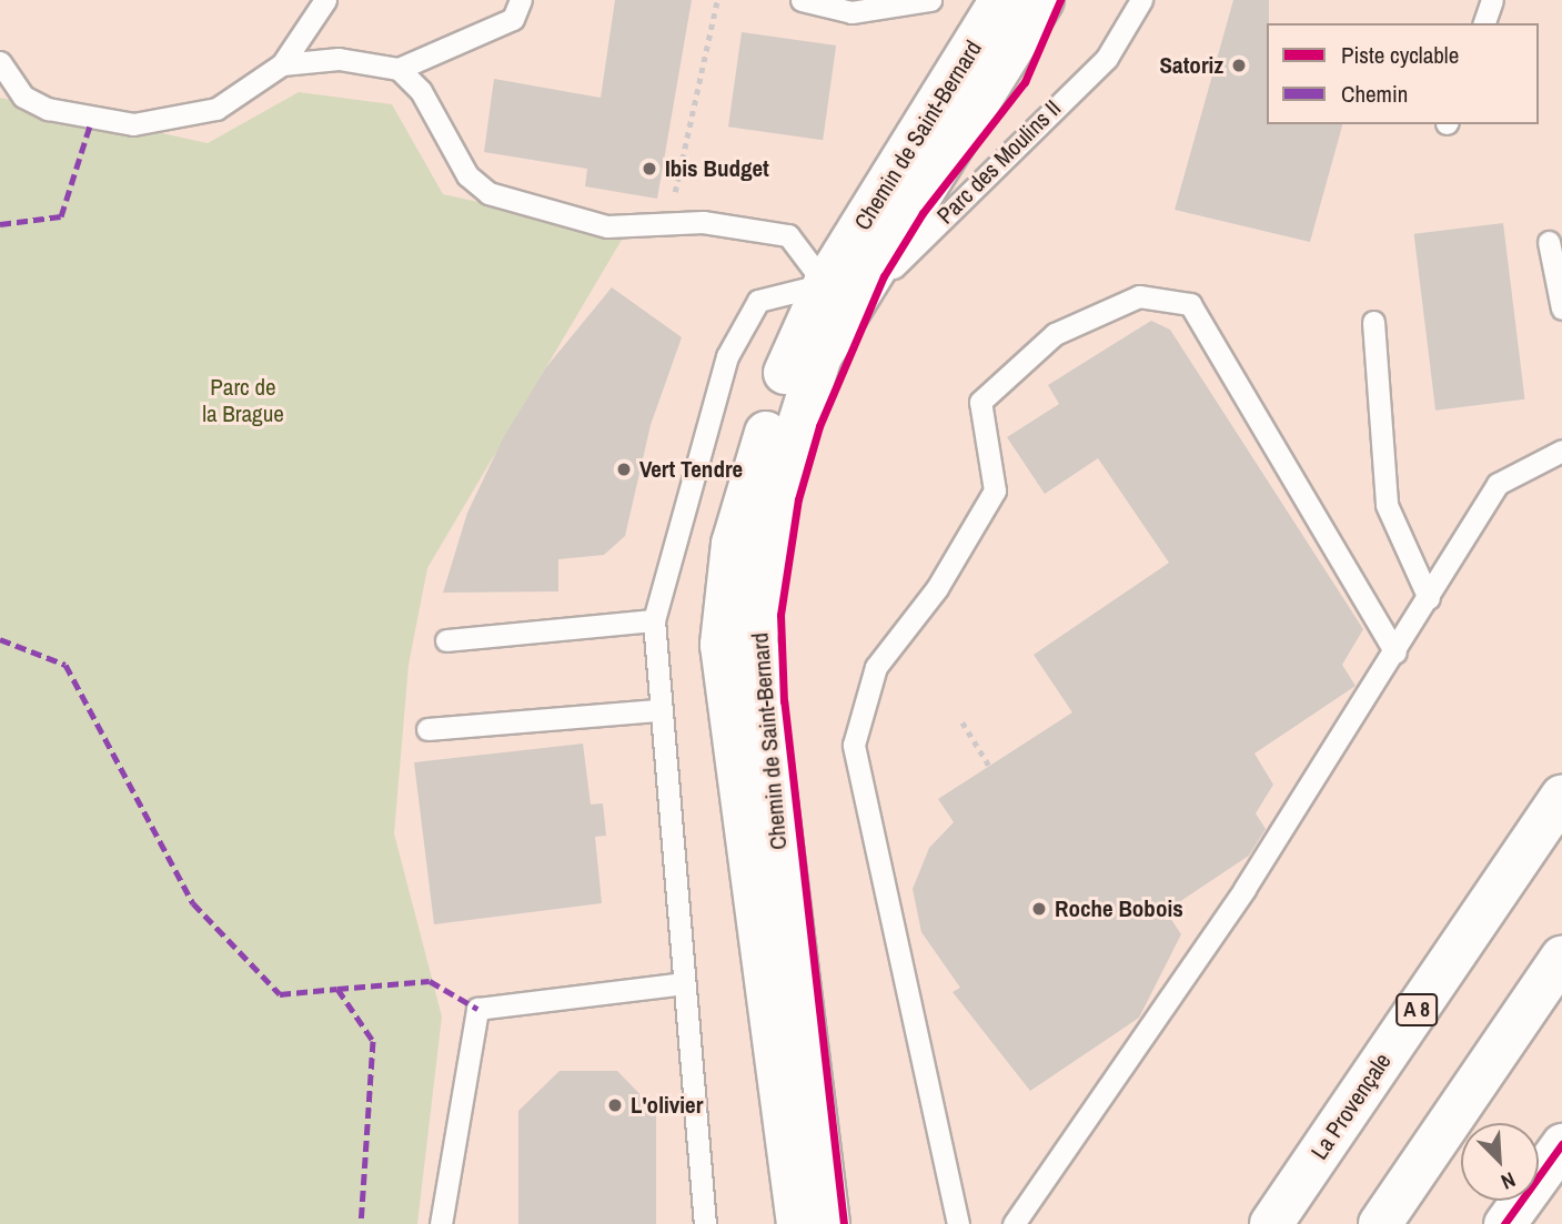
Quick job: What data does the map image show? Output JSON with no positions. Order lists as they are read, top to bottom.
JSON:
{
  "streets": {
    "main road": ["Chemin de Saint-Bernard", "A 8", "La Provençale"],
    "lane": ["Parc des Moulins II"]
  },
  "crossings": [
    ["Chemin de Saint-Bernard", "Parc des Moulins II"]
  ],
  "parks": ["Parc de la Brague"],
  "places": [
    "Satoriz",
    "Ibis Budget",
    "Vert Tendre",
    "Roche Bobois",
    "L'olivier"
  ],
  "legend": ["Piste cyclable", "Chemin"],
  "north": "bottom right"
}
